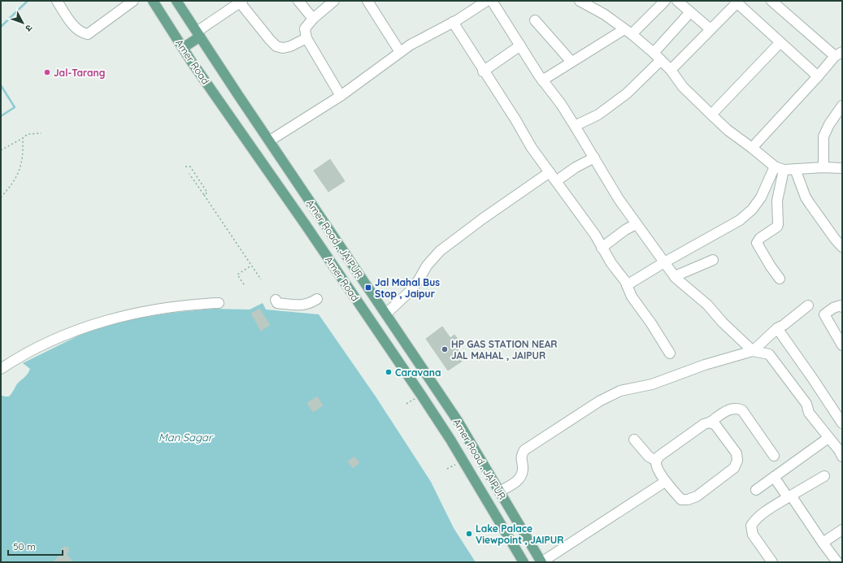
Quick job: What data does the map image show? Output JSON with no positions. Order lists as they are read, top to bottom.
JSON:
{
  "streets": {
    "main road": ["Amer Road", "Amer Road , JAIPUR"]
  },
  "water": ["Man Sagar"],
  "places": {
    "other": [
      "Jal-Tarang",
      "HP GAS STATION NEAR JAL MAHAL , JAIPUR",
      "Caravana",
      "Lake Palace Viewpoint , JAIPUR"
    ],
    "transit": ["Jal Mahal Bus Stop , Jaipur"]
  },
  "scale_bar": "50 m",
  "north": "bottom right"
}
